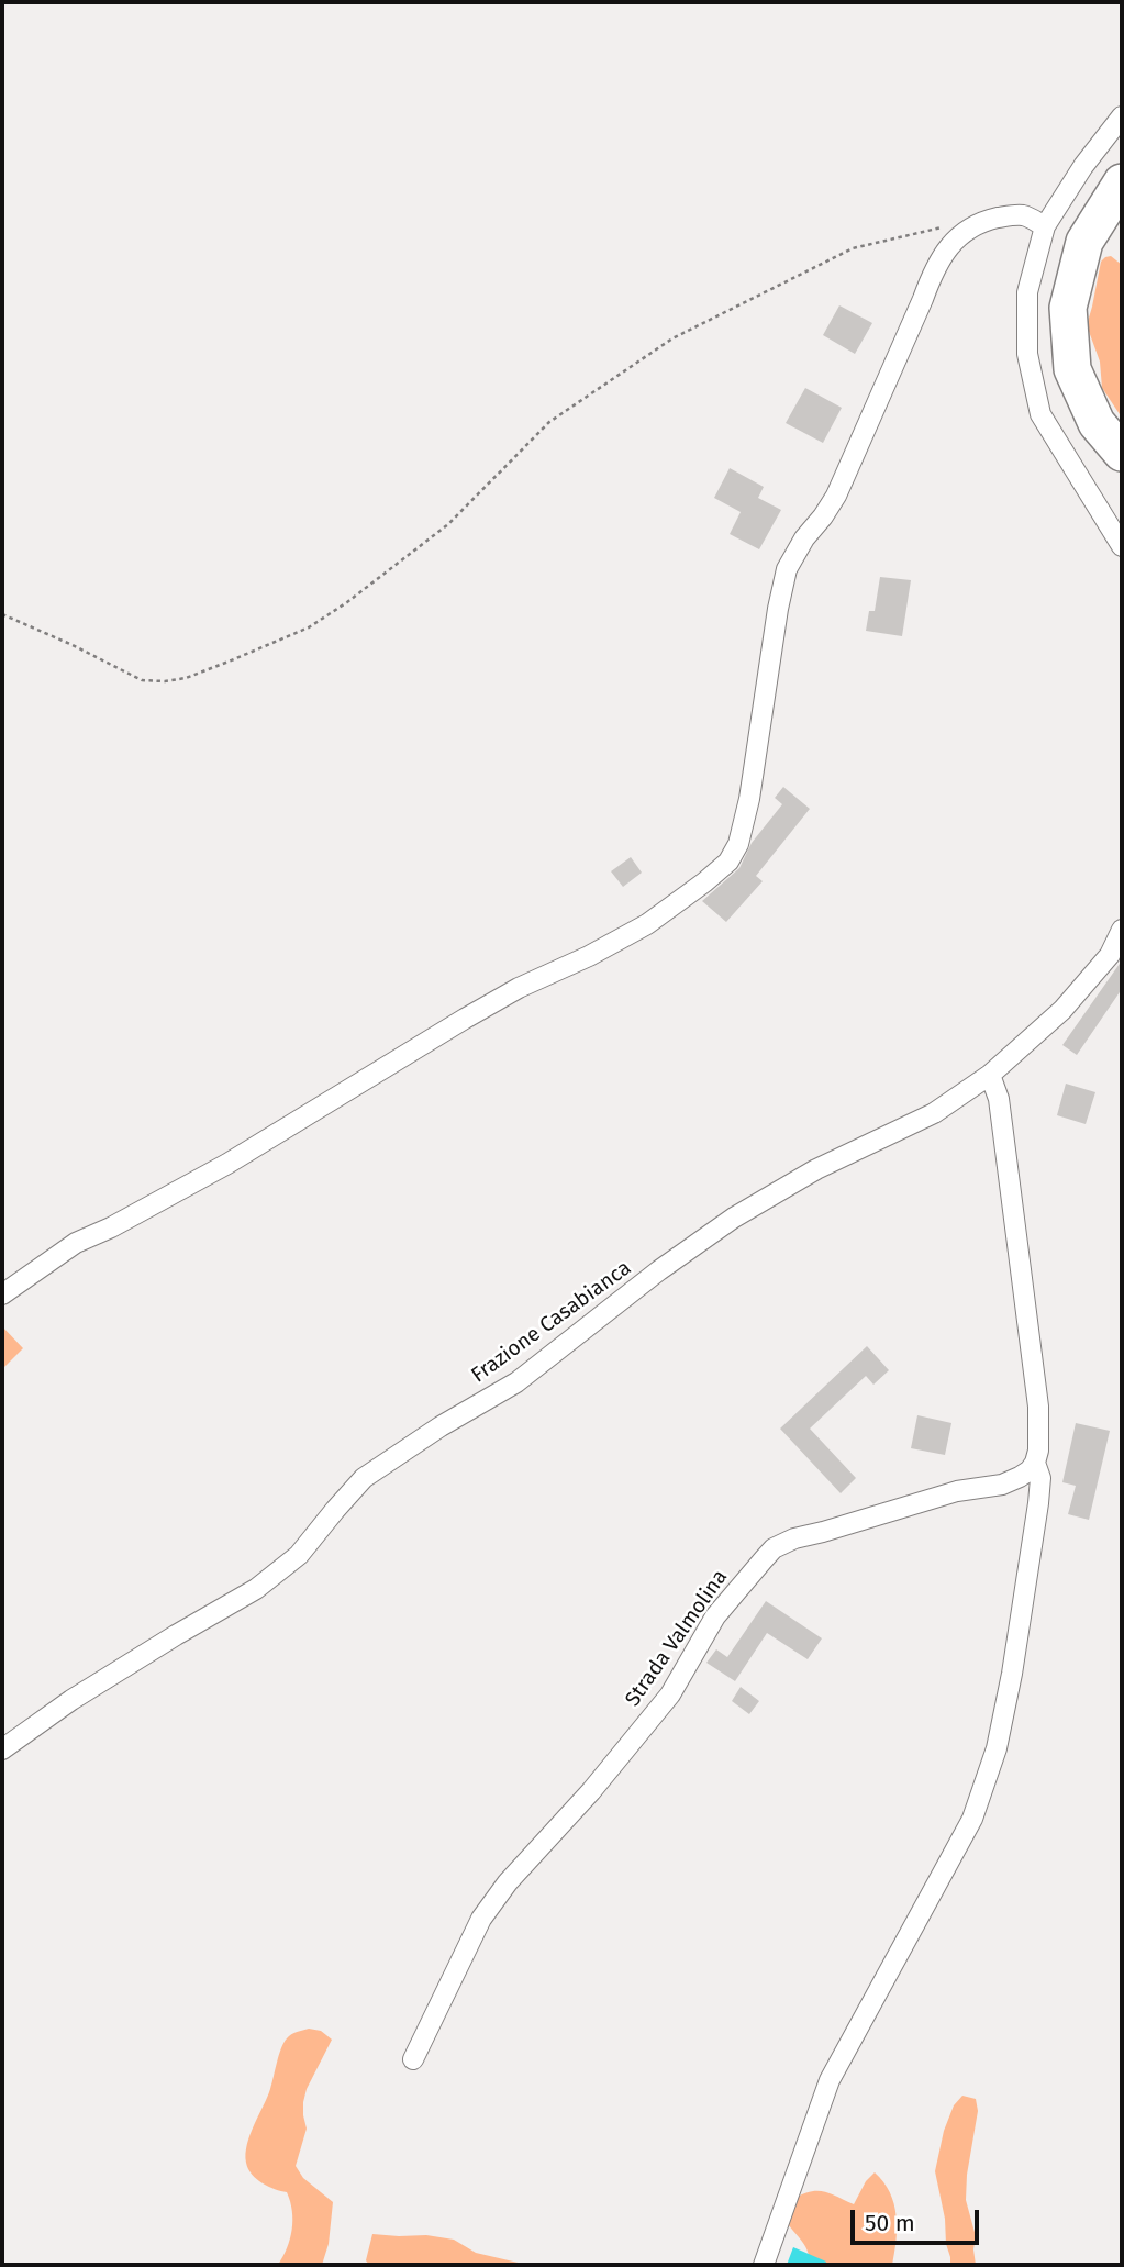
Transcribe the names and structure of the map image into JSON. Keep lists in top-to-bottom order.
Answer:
{
  "streets": {
    "street": ["Frazione Casabianca", "Strada Valmolina"]
  },
  "scale_bar": "50 m"
}
